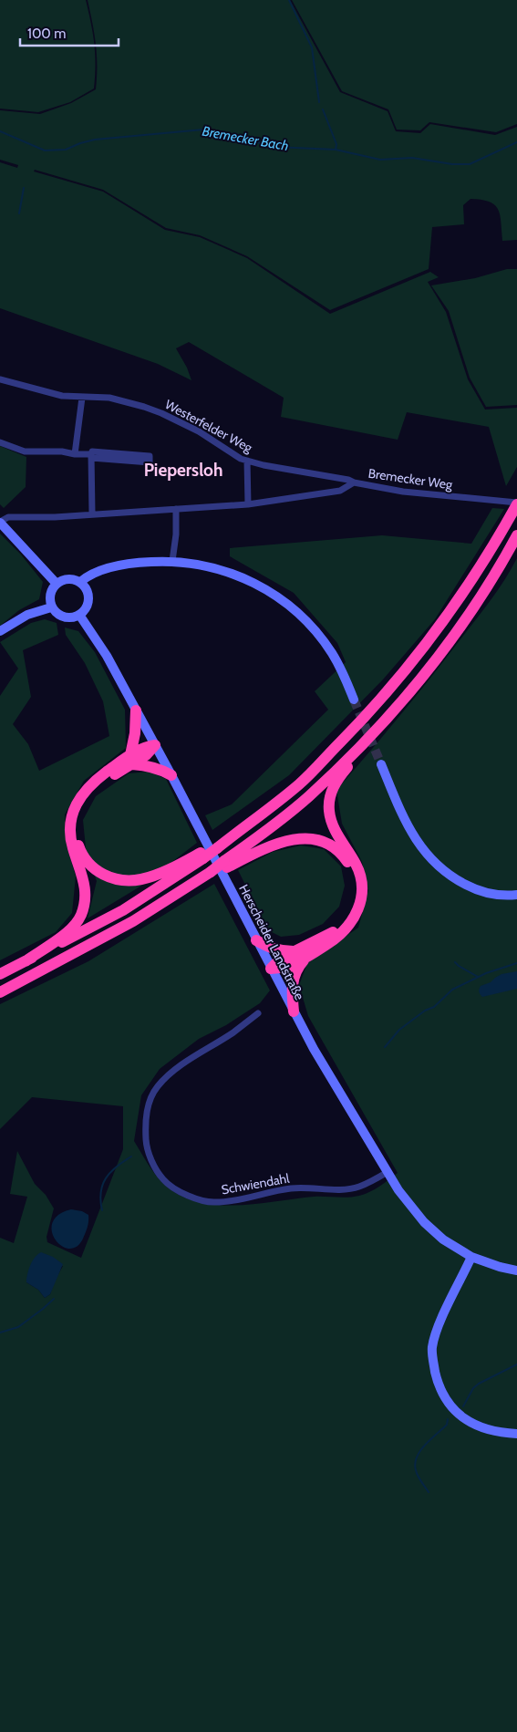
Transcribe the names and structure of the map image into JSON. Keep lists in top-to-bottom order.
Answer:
{
  "streets": {
    "main road": ["Herscheider Landstraße"],
    "street": ["Westerfelder Weg", "Bremecker Weg", "Schwiendahl"]
  },
  "crossings": [
    ["Westerfelder Weg", "Bremecker Weg"],
    ["Herscheider Landstraße", "Schwiendahl"]
  ],
  "districts": ["Piepersloh"],
  "water": ["Bremecker Bach"],
  "scale_bar": "100 m"
}
